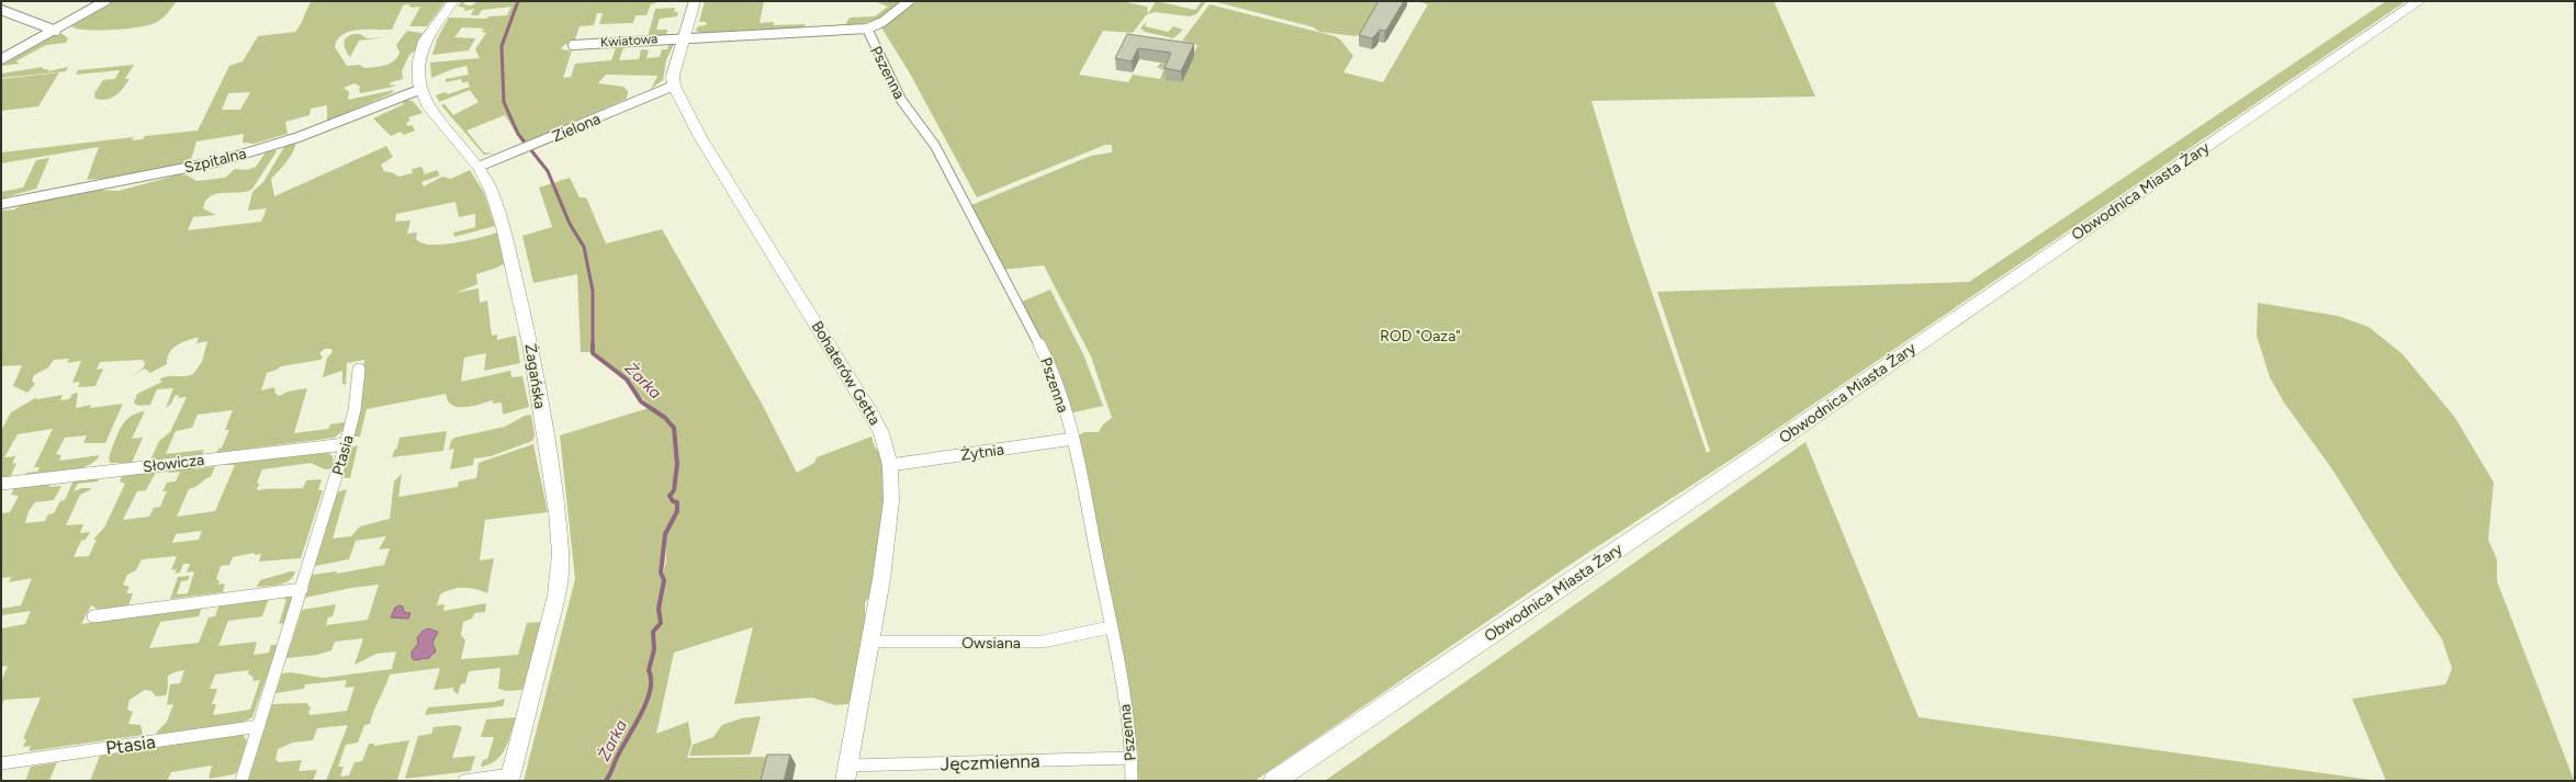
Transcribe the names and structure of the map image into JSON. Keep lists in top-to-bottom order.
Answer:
{
  "streets": {
    "main road": ["Obwodnica Miasta Żary"],
    "street": [
      "Kwiatowa",
      "Pszenna",
      "Zielona",
      "Szpitalna",
      "Bohaterów Getta",
      "Żagańska",
      "Żytnia",
      "Ptasia",
      "Słowicza",
      "Owsiana",
      "Jęczmienna"
    ]
  },
  "crossings": [
    ["Kwiatowa", "Pszenna"],
    ["Pszenna", "Żytnia"],
    ["Pszenna", "Owsiana"],
    ["Pszenna", "Jęczmienna"],
    ["Zielona", "Bohaterów Getta"],
    ["Zielona", "Żagańska"],
    ["Szpitalna", "Żagańska"],
    ["Bohaterów Getta", "Żytnia"],
    ["Bohaterów Getta", "Owsiana"],
    ["Bohaterów Getta", "Jęczmienna"],
    ["Ptasia", "Słowicza"]
  ],
  "water": ["Żarka"],
  "parks": ["ROD \"Oaza\""]
}
